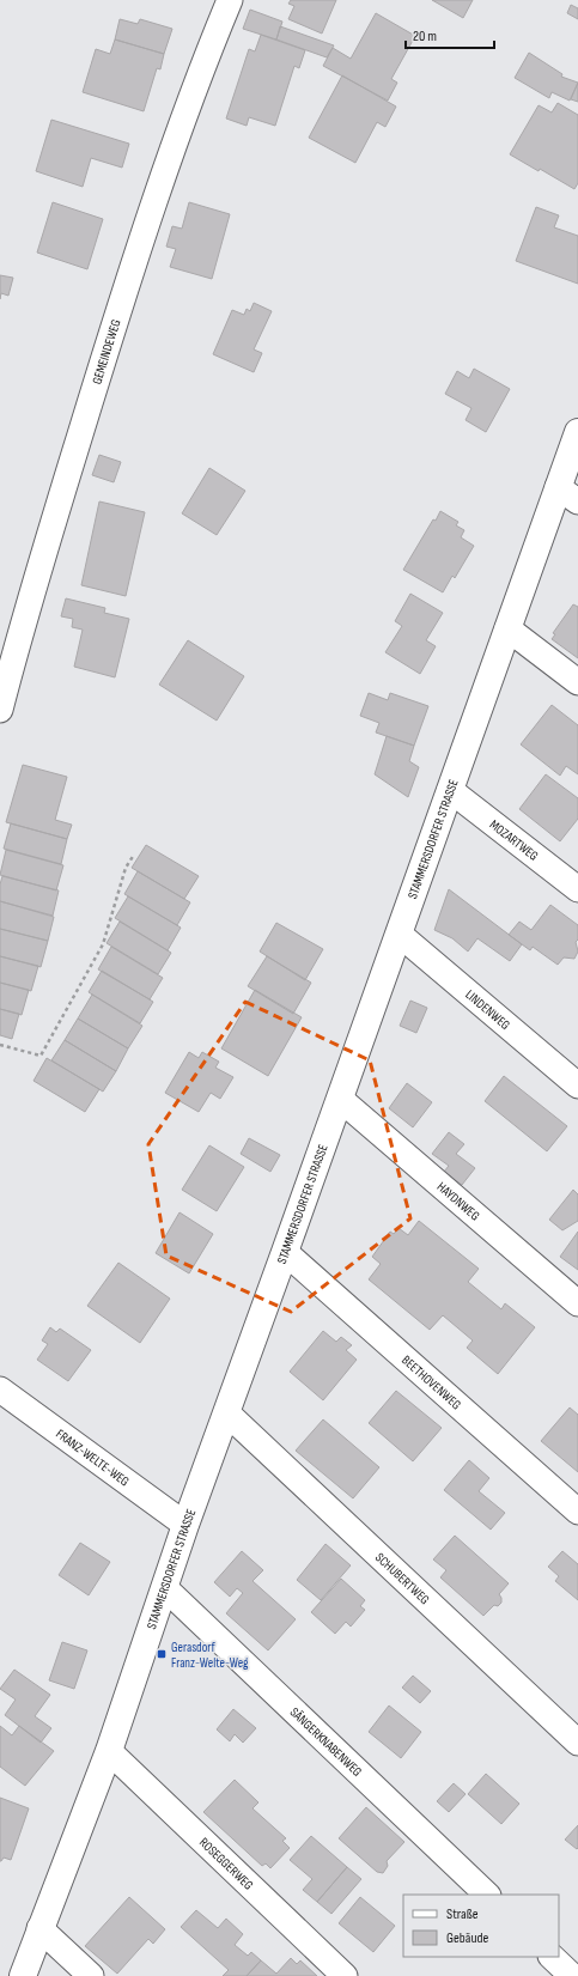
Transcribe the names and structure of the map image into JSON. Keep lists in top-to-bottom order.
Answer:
{
  "streets": {
    "main road": ["STAMMERSDORFER STRASSE"],
    "street": [
      "GEMEINDEWEG",
      "MOZARTWEG",
      "LINDENWEG",
      "HAYDNWEG",
      "BEETHOVENWEG",
      "FRANZ-WELTE-WEG",
      "SCHUBERTWEG",
      "SÄNGERKNABENWEG",
      "ROSEGGERWEG"
    ]
  },
  "crossings": [
    ["STAMMERSDORFER STRASSE", "MOZARTWEG"],
    ["STAMMERSDORFER STRASSE", "LINDENWEG"],
    ["STAMMERSDORFER STRASSE", "HAYDNWEG"],
    ["STAMMERSDORFER STRASSE", "BEETHOVENWEG"],
    ["STAMMERSDORFER STRASSE", "FRANZ-WELTE-WEG"],
    ["STAMMERSDORFER STRASSE", "SCHUBERTWEG"],
    ["STAMMERSDORFER STRASSE", "SÄNGERKNABENWEG"],
    ["STAMMERSDORFER STRASSE", "ROSEGGERWEG"]
  ],
  "places": {
    "transit": ["Gerasdorf Franz-Welte-Weg"]
  },
  "legend": ["Straße", "Gebäude"],
  "scale_bar": "20 m"
}
